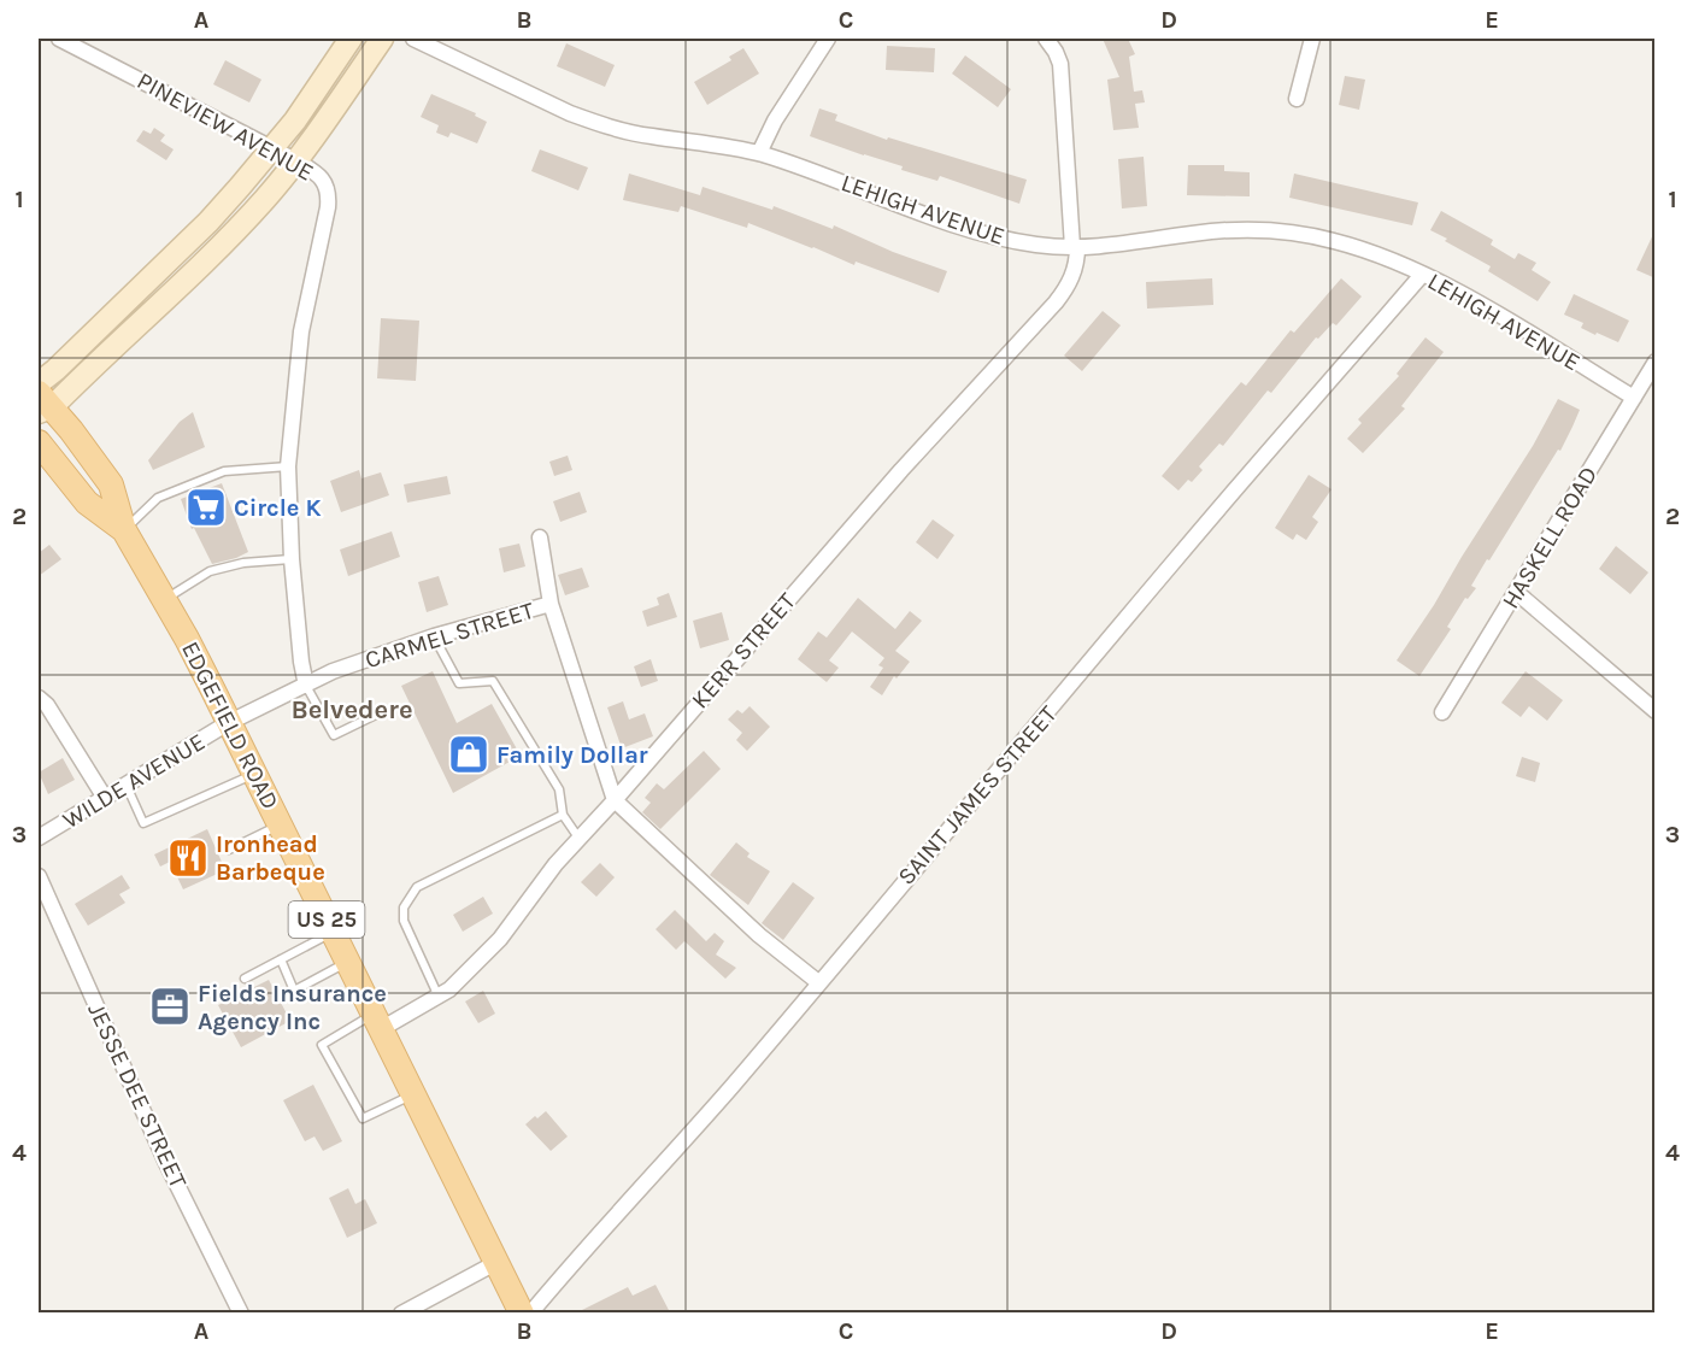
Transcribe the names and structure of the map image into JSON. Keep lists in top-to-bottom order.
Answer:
{
  "streets": {
    "main road": ["EDGEFIELD ROAD", "US 25"],
    "street": [
      "PINEVIEW AVENUE",
      "LEHIGH AVENUE",
      "HASKELL ROAD",
      "CARMEL STREET",
      "KERR STREET",
      "WILDE AVENUE",
      "SAINT JAMES STREET",
      "JESSE DEE STREET"
    ]
  },
  "crossings": [
    ["PINEVIEW AVENUE", "CARMEL STREET"],
    ["LEHIGH AVENUE", "HASKELL ROAD"],
    ["LEHIGH AVENUE", "KERR STREET"],
    ["LEHIGH AVENUE", "SAINT JAMES STREET"],
    ["CARMEL STREET", "KERR STREET"],
    ["CARMEL STREET", "EDGEFIELD ROAD"],
    ["CARMEL STREET", "WILDE AVENUE"],
    ["CARMEL STREET", "SAINT JAMES STREET"],
    ["KERR STREET", "EDGEFIELD ROAD"],
    ["EDGEFIELD ROAD", "WILDE AVENUE"]
  ],
  "districts": ["Belvedere"],
  "places": {
    "supermarket": ["Circle K"],
    "shop": ["Family Dollar"],
    "restaurant": ["Ironhead Barbeque"],
    "office": ["Fields Insurance Agency Inc"]
  },
  "grid": {
    "columns": [
      "A",
      "B",
      "C",
      "D",
      "E"
    ],
    "rows": [
      "1",
      "2",
      "3",
      "4"
    ]
  }
}
